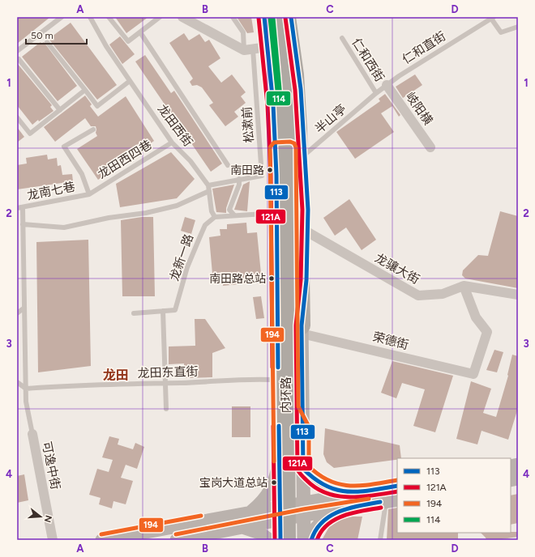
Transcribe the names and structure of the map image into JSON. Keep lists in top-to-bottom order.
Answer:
{
  "streets": {
    "highway": ["内环路"],
    "street": [
      "岐阳横",
      "龙骧大街",
      "荣德街",
      "可逸中街"
    ],
    "lane": [
      "仁和直街",
      "仁和西街",
      "半山亭",
      "松漱前",
      "龙田西街",
      "龙田西四巷",
      "龙南七巷",
      "龙新一路",
      "龙田东直街"
    ]
  },
  "crossings": [
    ["仁和直街", "仁和西街"],
    ["仁和直街", "岐阳横"],
    ["仁和直街", "半山亭"],
    ["松漱前", "龙田西街"],
    ["龙田西街", "龙田西四巷"],
    ["龙田西街", "龙新一路"],
    ["龙田西四巷", "龙南七巷"],
    ["龙骧大街", "荣德街"]
  ],
  "districts": ["龙田"],
  "places": ["南田路", "南田路总站", "宝岗大道总站"],
  "lines": [
    "transit line 113",
    "transit line 114",
    "transit line 121A",
    "transit line 194"
  ],
  "legend": [
    "113",
    "121A",
    "194",
    "114"
  ],
  "scale_bar": "50 m",
  "north": "right",
  "grid": {
    "columns": [
      "A",
      "B",
      "C",
      "D"
    ],
    "rows": [
      "1",
      "2",
      "3",
      "4"
    ]
  }
}
